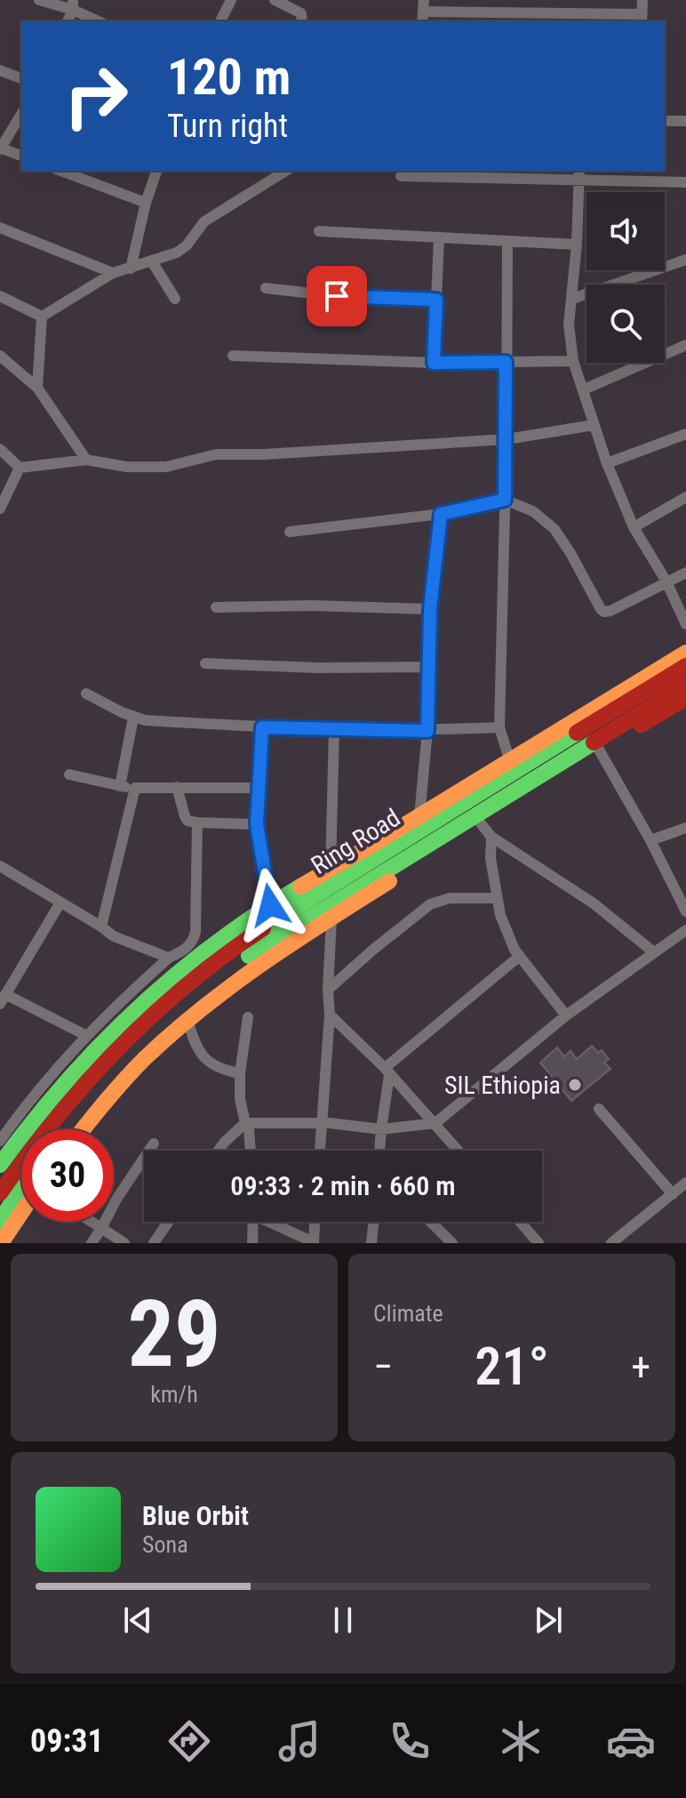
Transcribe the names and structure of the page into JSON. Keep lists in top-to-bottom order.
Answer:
{
  "streets": {
    "main road": ["Ring Road"]
  },
  "places": ["SIL Ethiopia"],
  "page": {
    "turn": ["120 m", "Turn right"],
    "limit": "30",
    "trip": "09:33 · 2 min · 660 m",
    "tile": [
      ["29", "km/h"],
      "Climate"
    ],
    "heat": ["−", "21°", "+"],
    "song": ["Blue Orbit", "Sona"],
    "tabs": "09:31"
  }
}
